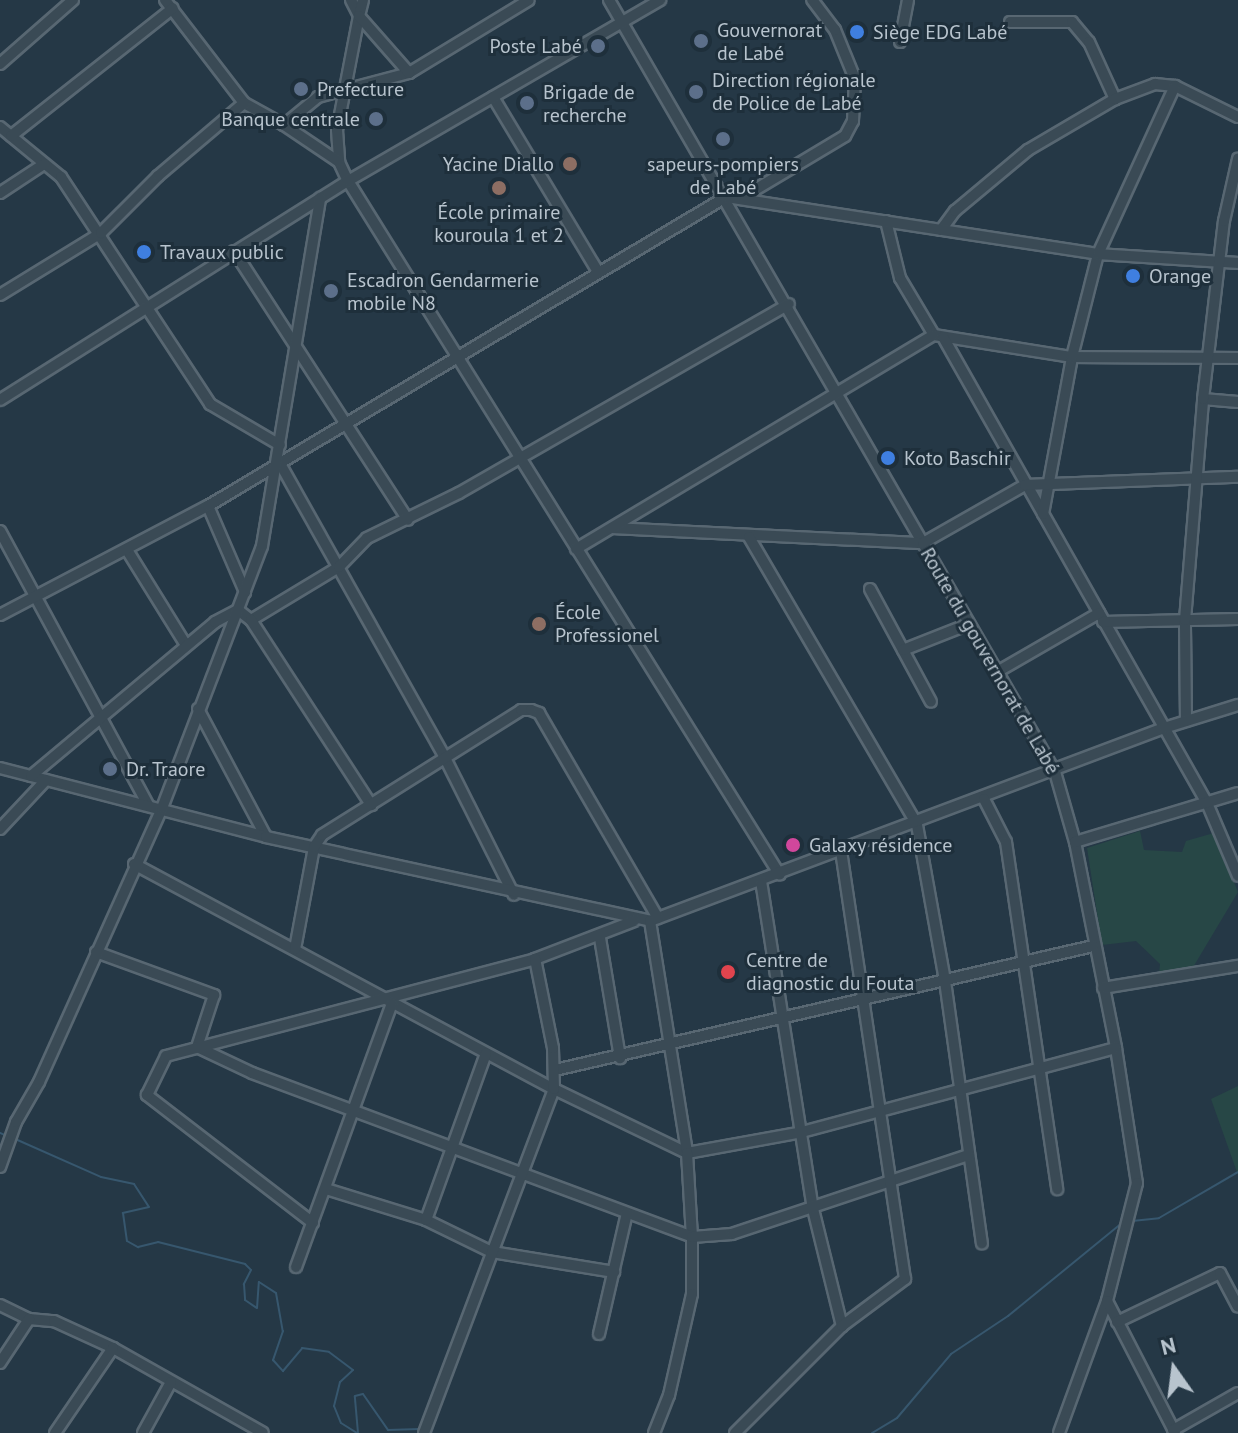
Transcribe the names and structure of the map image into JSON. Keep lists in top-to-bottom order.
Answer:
{
  "streets": {
    "street": ["Route du gouvernorat de Labé"]
  },
  "places": [
    "Siège EDG Labé",
    "Gouvernorat de Labé",
    "Poste Labé",
    "Prefecture",
    "Direction régionale de Police de Labé",
    "Brigade de recherche",
    "Banque centrale",
    "sapeurs-pompiers de Labé",
    "Yacine Diallo",
    "École primaire kouroula 1 et 2",
    "Travaux public",
    "Orange",
    "Escadron Gendarmerie mobile N8",
    "Koto Baschir",
    "École Professionel",
    "Dr. Traore",
    "Galaxy résidence",
    "Centre de diagnostic du Fouta"
  ],
  "north": "top"
}
